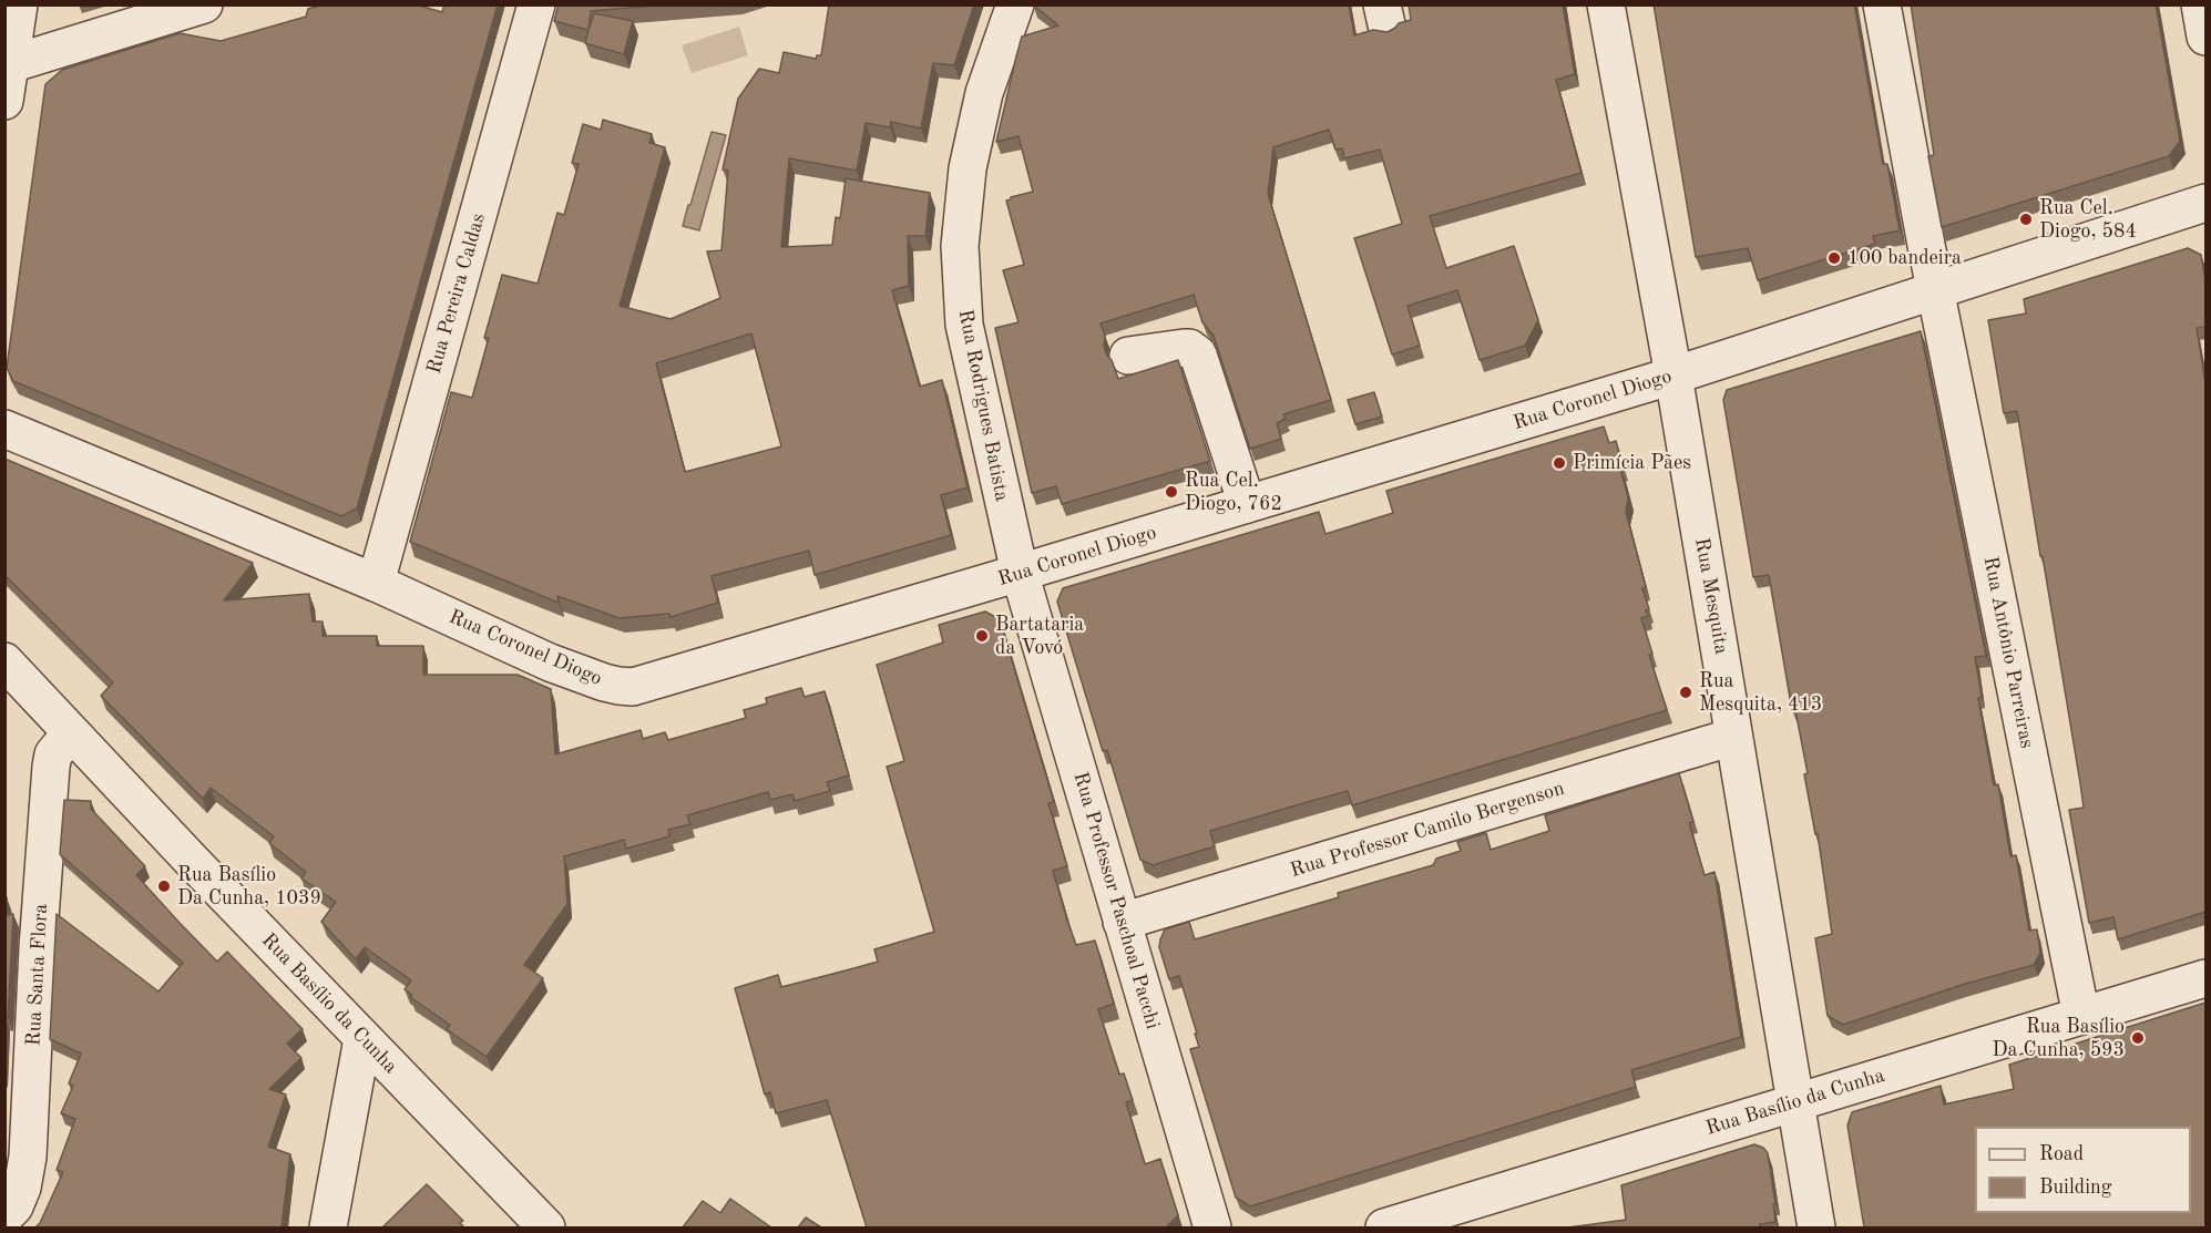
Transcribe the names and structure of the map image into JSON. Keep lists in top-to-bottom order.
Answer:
{
  "streets": {
    "street": [
      "Rua Pereira Caldas",
      "Rua Coronel Diogo",
      "Rua Rodrigues Batista",
      "Rua Mesquita",
      "Rua Antônio Parreiras",
      "Rua Professor Camilo Bergenson",
      "Rua Professor Paschoal Pacchi",
      "Rua Santa Flora",
      "Rua Basílio da Cunha"
    ]
  },
  "crossings": [
    ["Rua Pereira Caldas", "Rua Coronel Diogo"],
    ["Rua Coronel Diogo", "Rua Rodrigues Batista"],
    ["Rua Coronel Diogo", "Rua Mesquita"],
    ["Rua Coronel Diogo", "Rua Antônio Parreiras"],
    ["Rua Coronel Diogo", "Rua Professor Paschoal Pacchi"],
    ["Rua Rodrigues Batista", "Rua Professor Paschoal Pacchi"],
    ["Rua Mesquita", "Rua Professor Camilo Bergenson"],
    ["Rua Mesquita", "Rua Basílio da Cunha"],
    ["Rua Antônio Parreiras", "Rua Basílio da Cunha"],
    ["Rua Professor Camilo Bergenson", "Rua Professor Paschoal Pacchi"],
    ["Rua Santa Flora", "Rua Basílio da Cunha"]
  ],
  "places": [
    "Rua Cel. Diogo, 584",
    "100 bandeira",
    "Primícia Pães",
    "Rua Cel. Diogo, 762",
    "Bartataria da Vovó",
    "Rua Mesquita, 413",
    "Rua Basílio Da Cunha, 1039",
    "Rua Basílio Da Cunha, 593"
  ],
  "legend": ["Road", "Building"]
}
